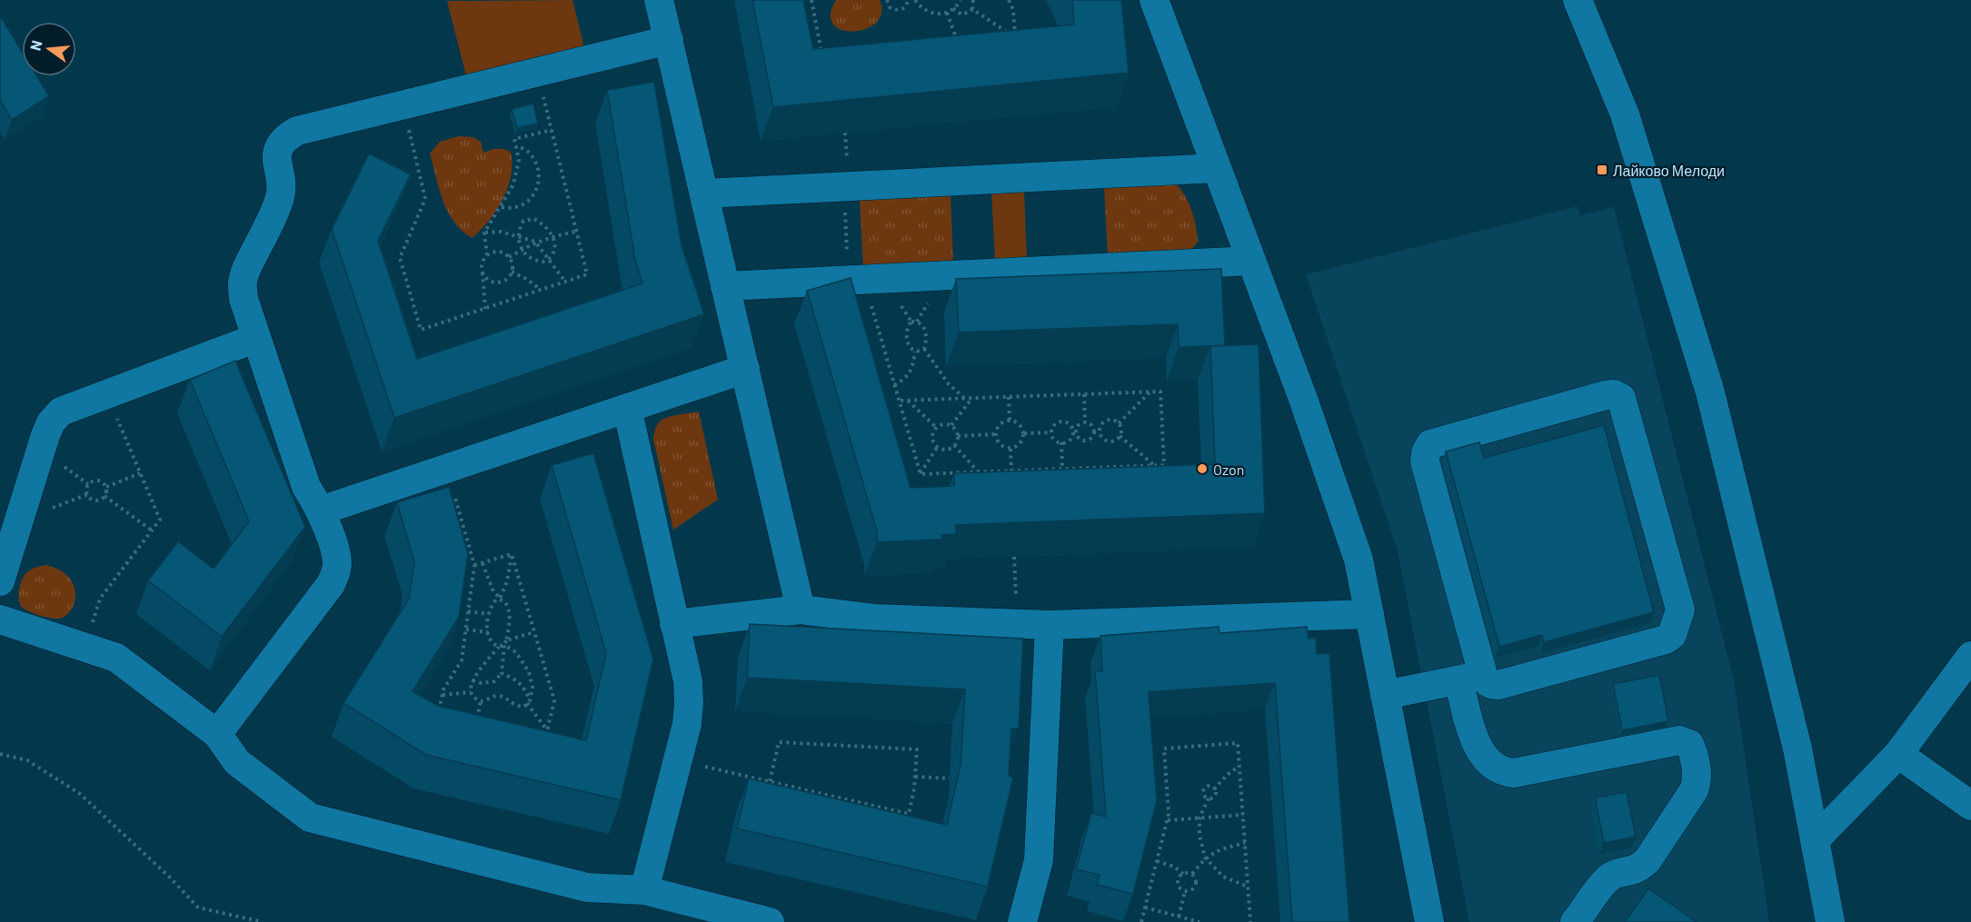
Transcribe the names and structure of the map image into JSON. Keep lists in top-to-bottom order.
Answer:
{
  "places": {
    "transit": ["Лайково Мелоди"],
    "other": ["Ozon"]
  },
  "north": "left"
}
